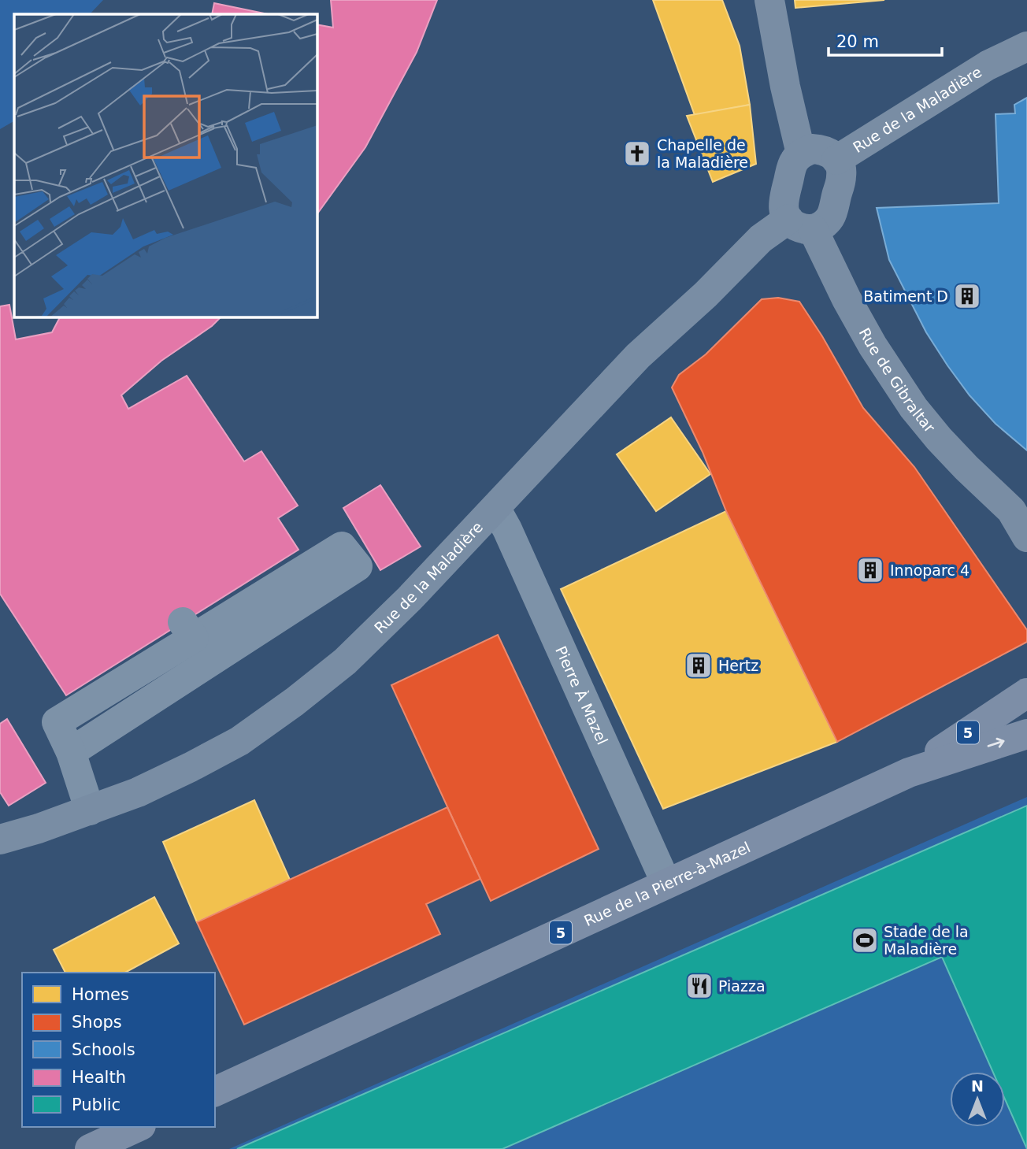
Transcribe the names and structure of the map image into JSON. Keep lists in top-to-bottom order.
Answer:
{
  "streets": {
    "main road": ["5", "Rue de la Pierre-à-Mazel"],
    "street": ["Rue de la Maladière", "Rue de Gibraltar", "Pierre À Mazel"]
  },
  "crossings": [
    ["Rue de la Maladière", "Rue de Gibraltar"],
    ["Rue de la Maladière", "Pierre À Mazel"],
    ["Pierre À Mazel", "Rue de la Pierre-à-Mazel"]
  ],
  "places": {
    "church": ["Chapelle de la Maladière"],
    "building": ["Batiment D", "Innoparc 4", "Hertz"],
    "sports": ["Stade de la Maladière"],
    "restaurant": ["Piazza"]
  },
  "legend": [
    "Homes",
    "Shops",
    "Schools",
    "Health",
    "Public"
  ],
  "scale_bar": "20 m",
  "north": "top"
}
